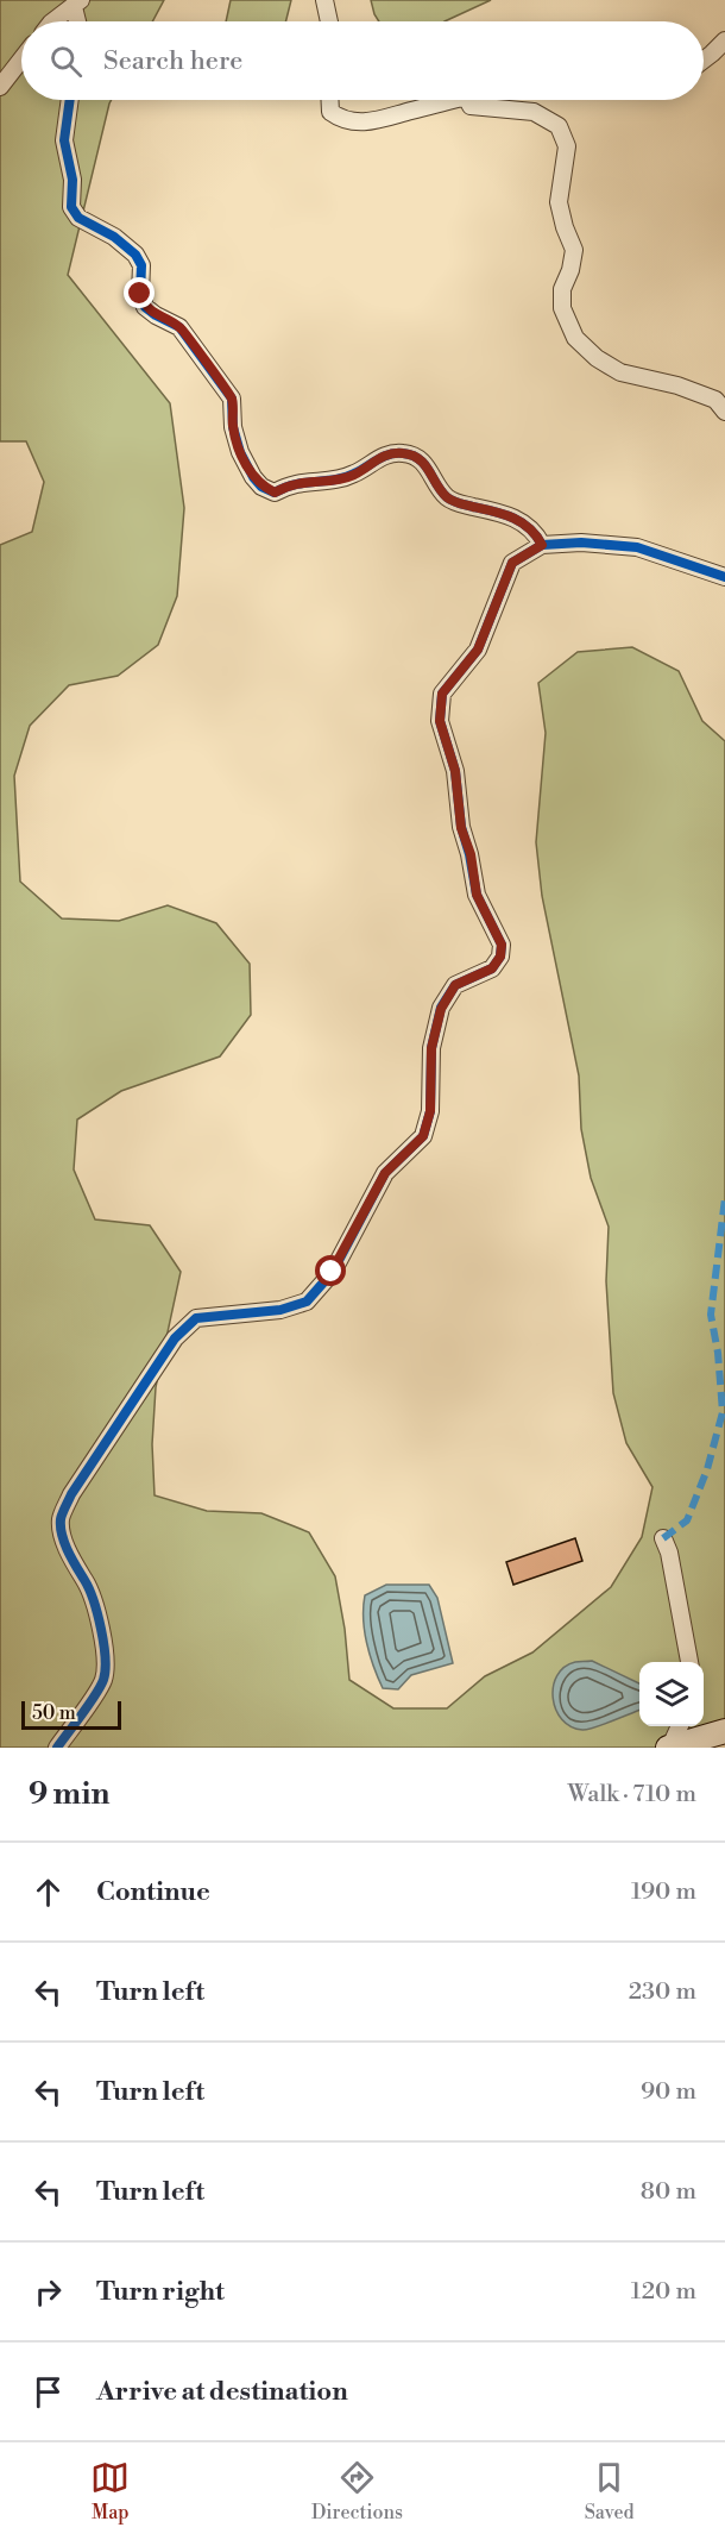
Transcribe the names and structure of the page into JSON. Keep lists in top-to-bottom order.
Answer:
{
  "scale_bar": "50 m",
  "page": {
    "search": "Search here",
    "scale": "50 m",
    "heading": ["9 min", "Walk · 710 m"],
    "list": [
      ["Continue", "190 m"],
      ["Turn left", "230 m"],
      ["Turn left", "90 m"],
      ["Turn left", "80 m"],
      ["Turn right", "120 m"],
      "Arrive at destination"
    ],
    "nav": ["Map", "Directions", "Saved"]
  }
}
